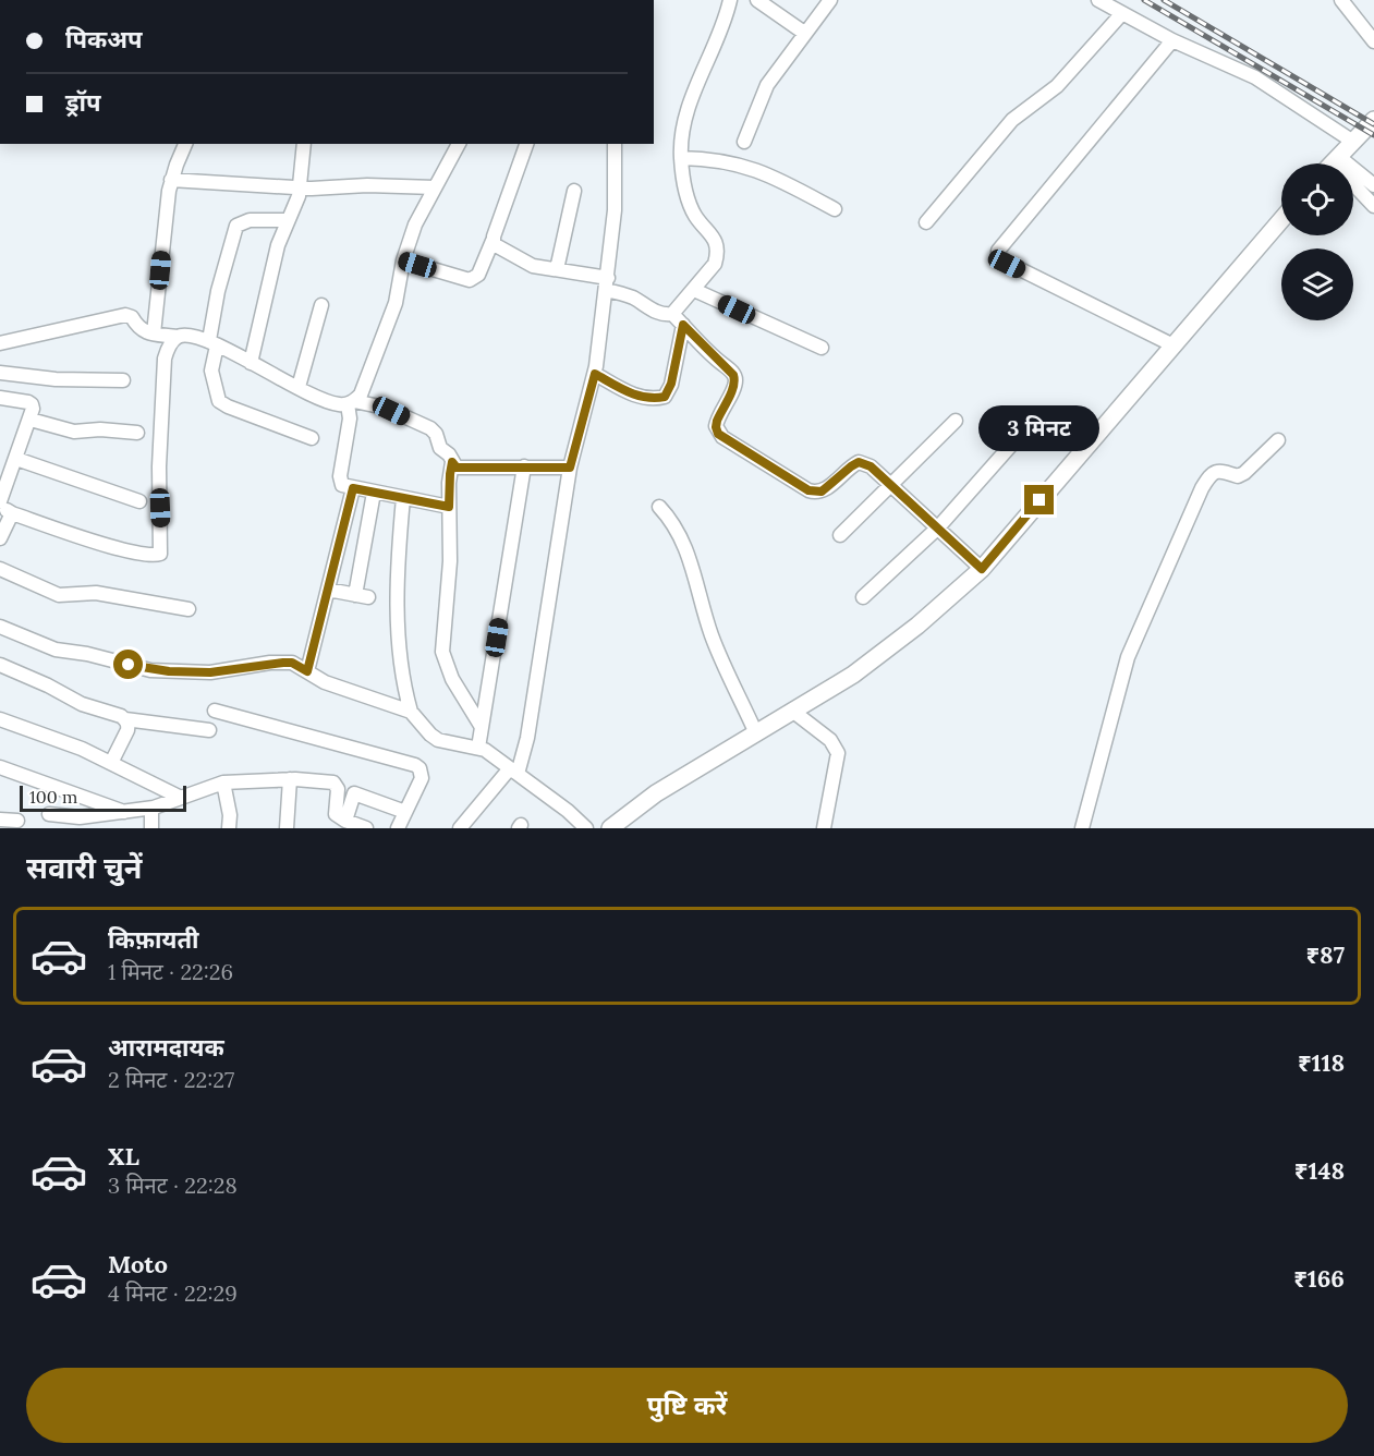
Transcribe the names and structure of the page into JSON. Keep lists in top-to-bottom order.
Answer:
{
  "scale_bar": "100 m",
  "page": {
    "banner": ["पिकअप", "ड्रॉप"],
    "bubble": "3 मिनट",
    "scale": "100 m",
    "heading": "सवारी चुनें",
    "list": [
      {
        "name": "किफ़ायती",
        "note": "1 मिनट · 22:26",
        "value": "₹87"
      },
      {
        "name": "आरामदायक",
        "note": "2 मिनट · 22:27",
        "value": "₹118"
      },
      {
        "name": "XL",
        "note": "3 मिनट · 22:28",
        "value": "₹148"
      },
      {
        "name": "Moto",
        "note": "4 मिनट · 22:29",
        "value": "₹166"
      }
    ],
    "buttons": "पुष्टि करें"
  }
}
